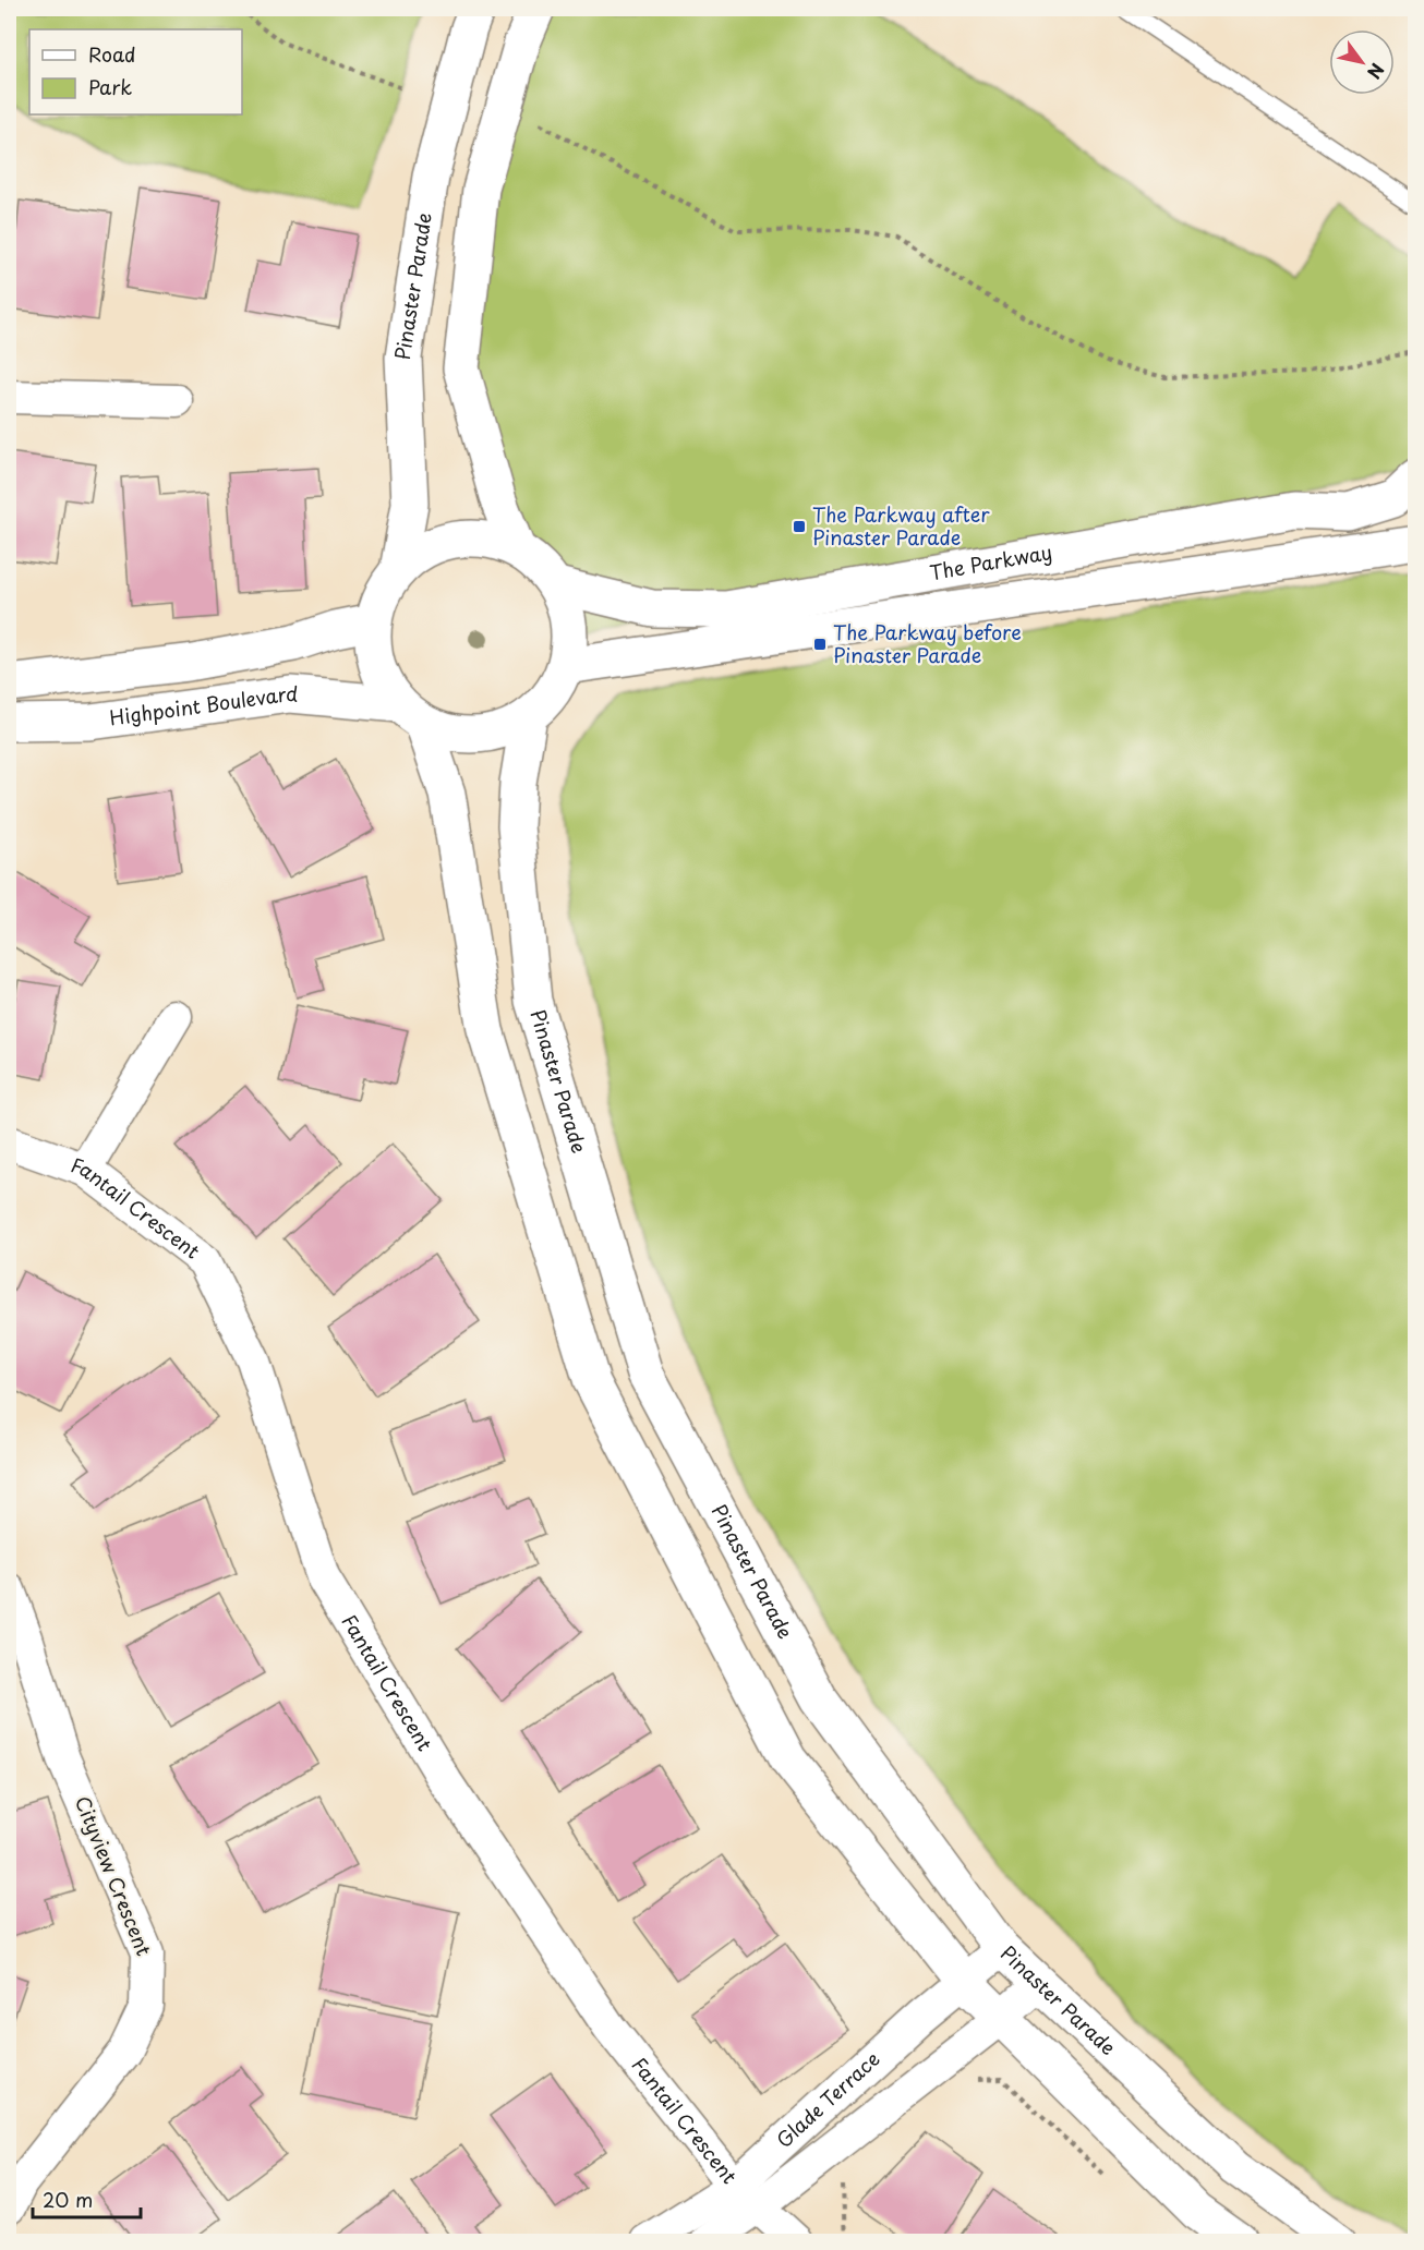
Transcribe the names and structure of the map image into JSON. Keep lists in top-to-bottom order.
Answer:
{
  "streets": {
    "street": [
      "Pinaster Parade",
      "The Parkway",
      "Highpoint Boulevard",
      "Fantail Crescent",
      "Cityview Crescent",
      "Glade Terrace"
    ]
  },
  "crossings": [
    ["Pinaster Parade", "The Parkway"],
    ["Pinaster Parade", "Highpoint Boulevard"],
    ["Pinaster Parade", "Glade Terrace"],
    ["The Parkway", "Highpoint Boulevard"],
    ["Fantail Crescent", "Glade Terrace"]
  ],
  "places": {
    "transit": ["The Parkway after Pinaster Parade", "The Parkway before Pinaster Parade"]
  },
  "legend": ["Road", "Park"],
  "scale_bar": "20 m",
  "north": "bottom right"
}
